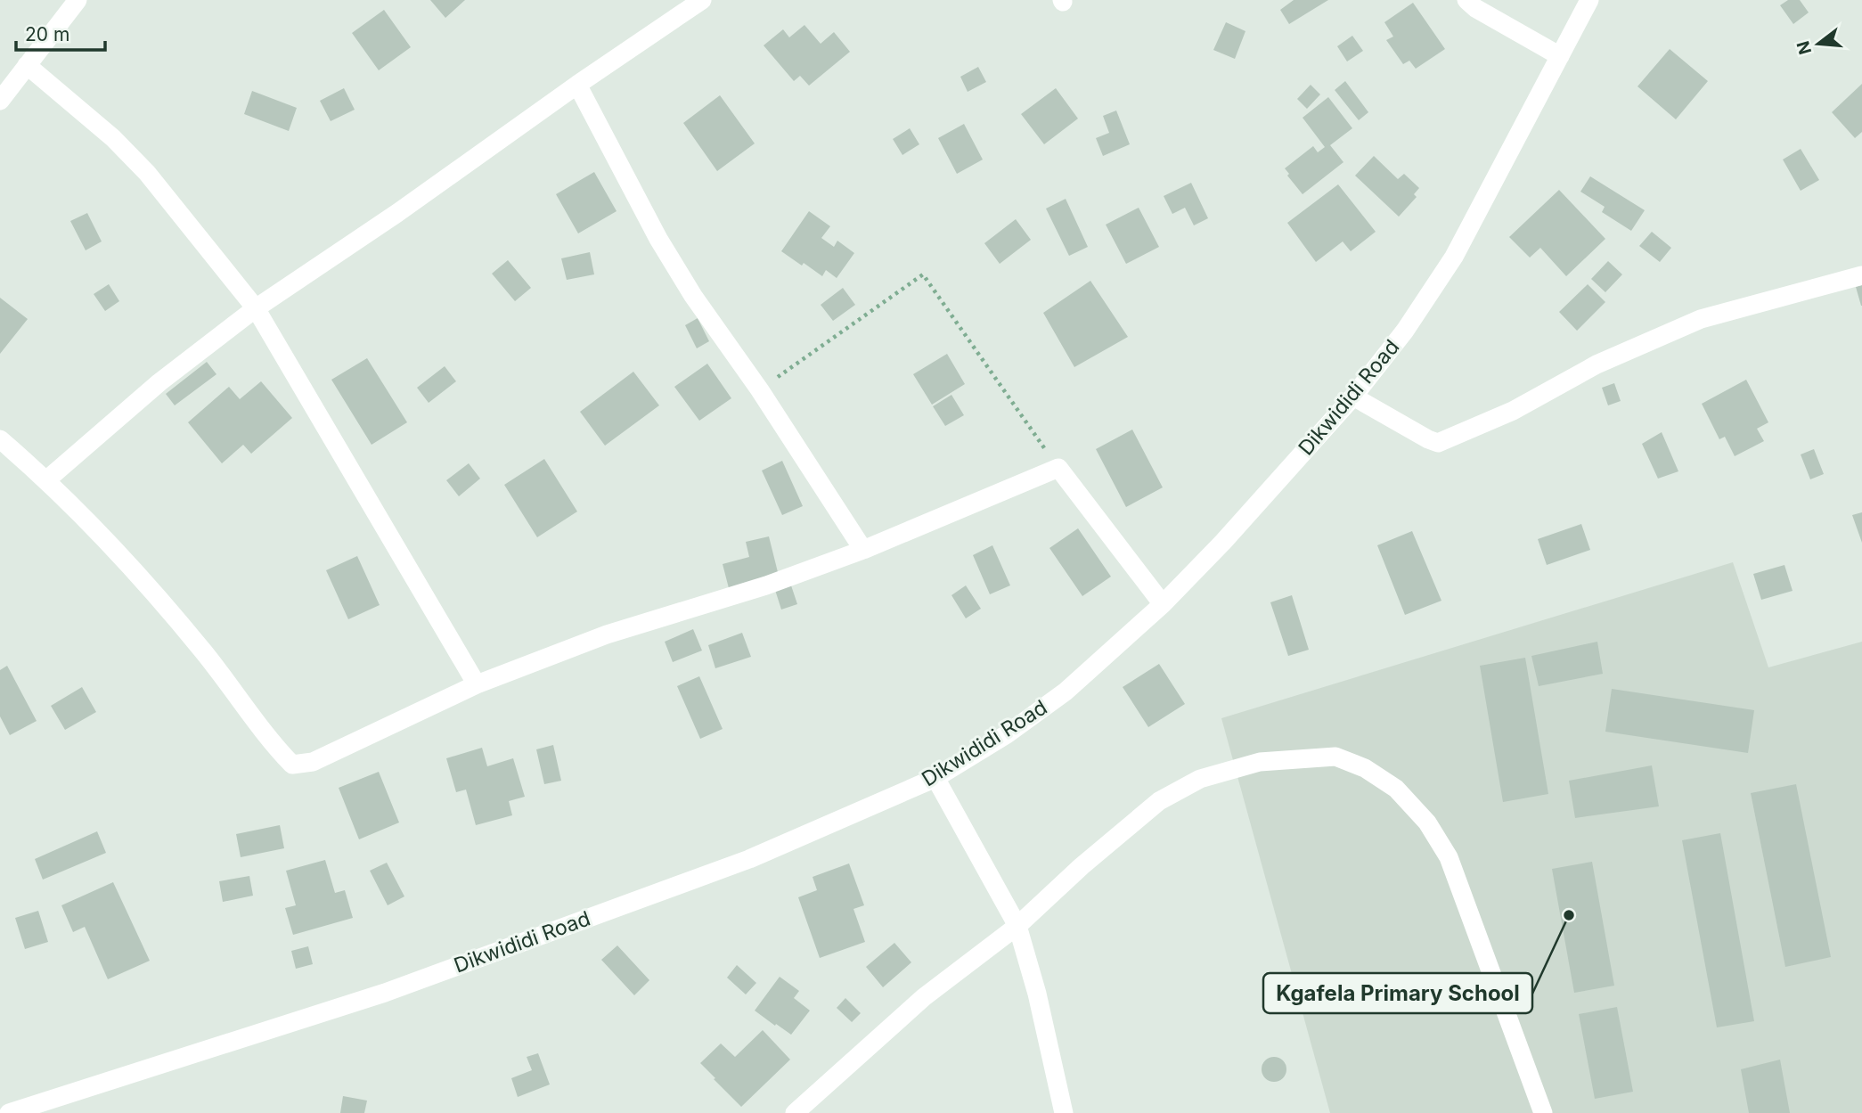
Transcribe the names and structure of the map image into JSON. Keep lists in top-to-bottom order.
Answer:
{
  "streets": {
    "street": ["Dikwididi Road"]
  },
  "places": ["Kgafela Primary School"],
  "scale_bar": "20 m",
  "north": "left"
}
